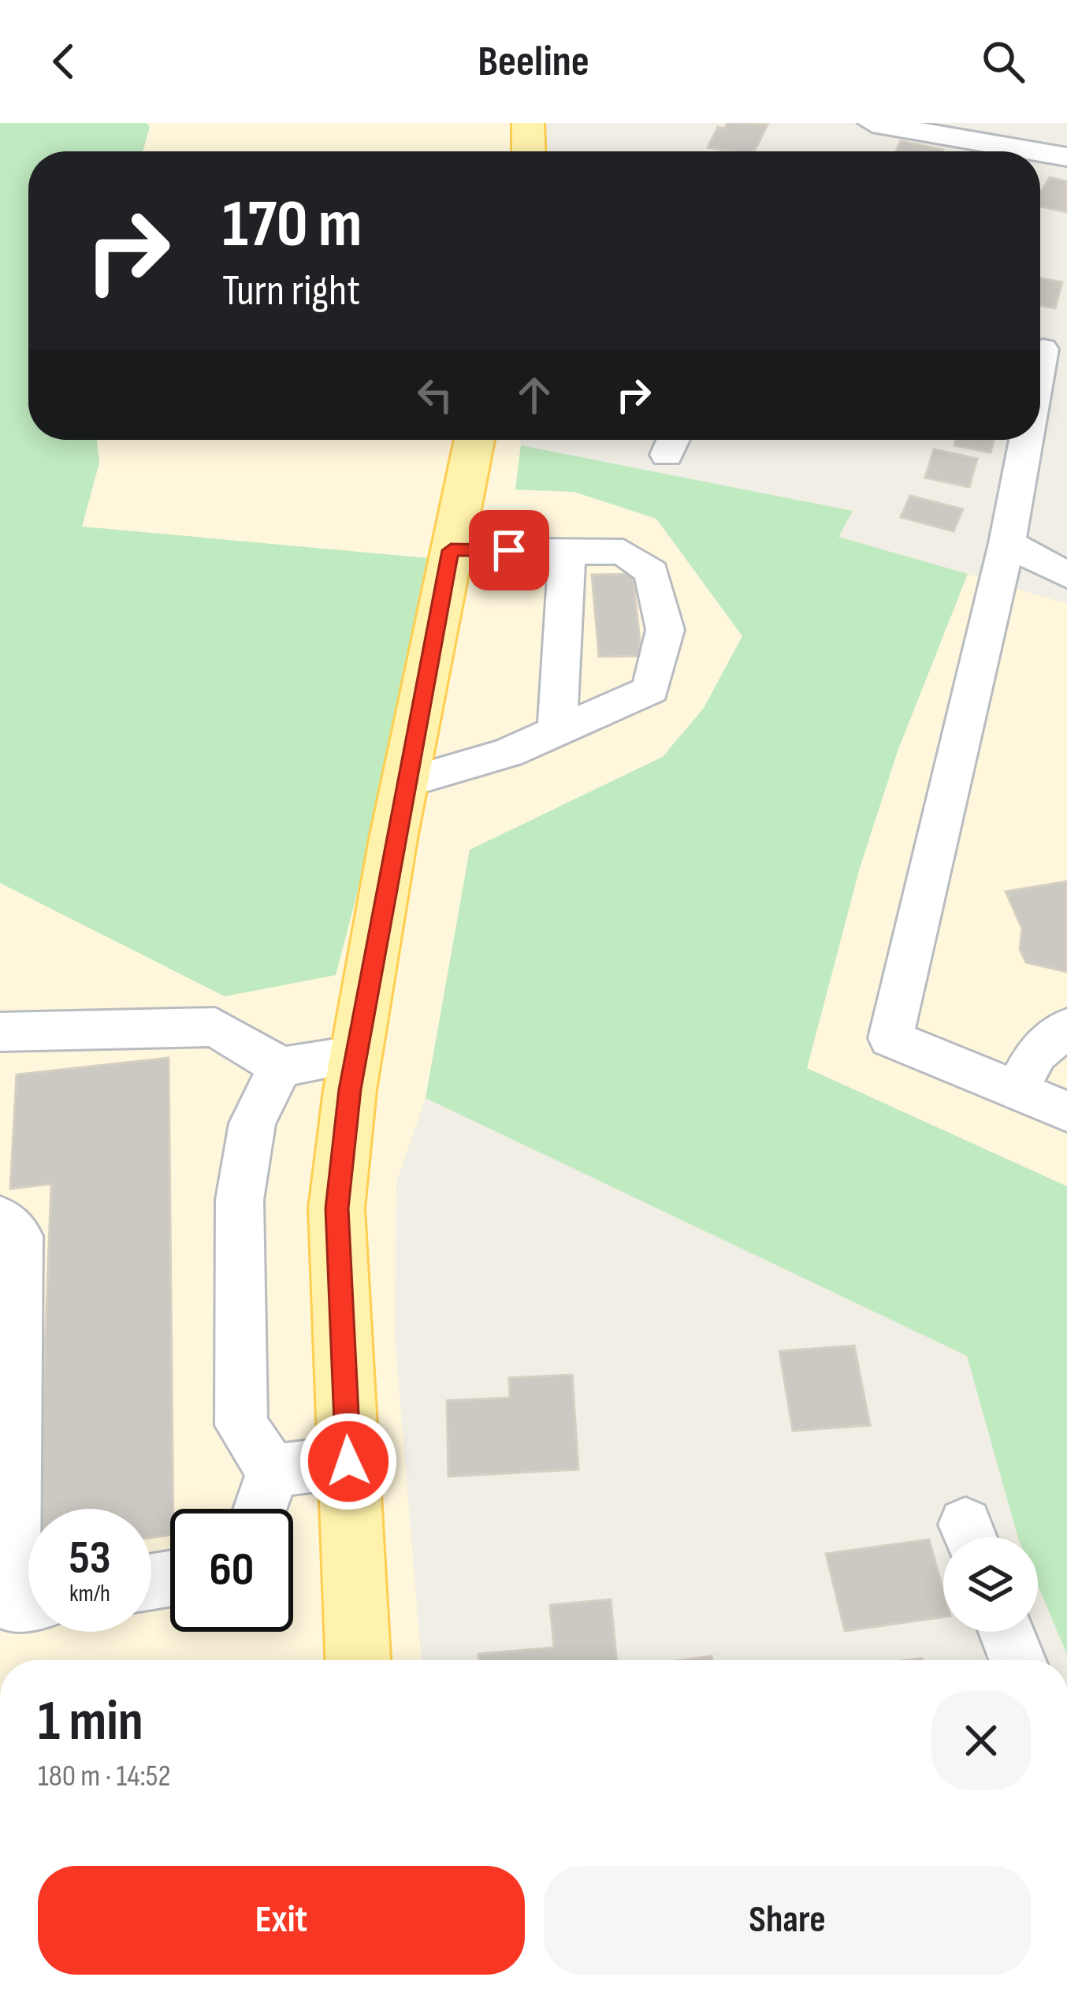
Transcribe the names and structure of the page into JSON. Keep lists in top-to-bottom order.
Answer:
{
  "page": {
    "header": "Beeline",
    "turn": ["170 m", "Turn right"],
    "speed": "53 km/h",
    "limit": "60",
    "heading": ["1 min", "180 m · 14:52"],
    "buttons": ["Exit", "Share"]
  }
}
